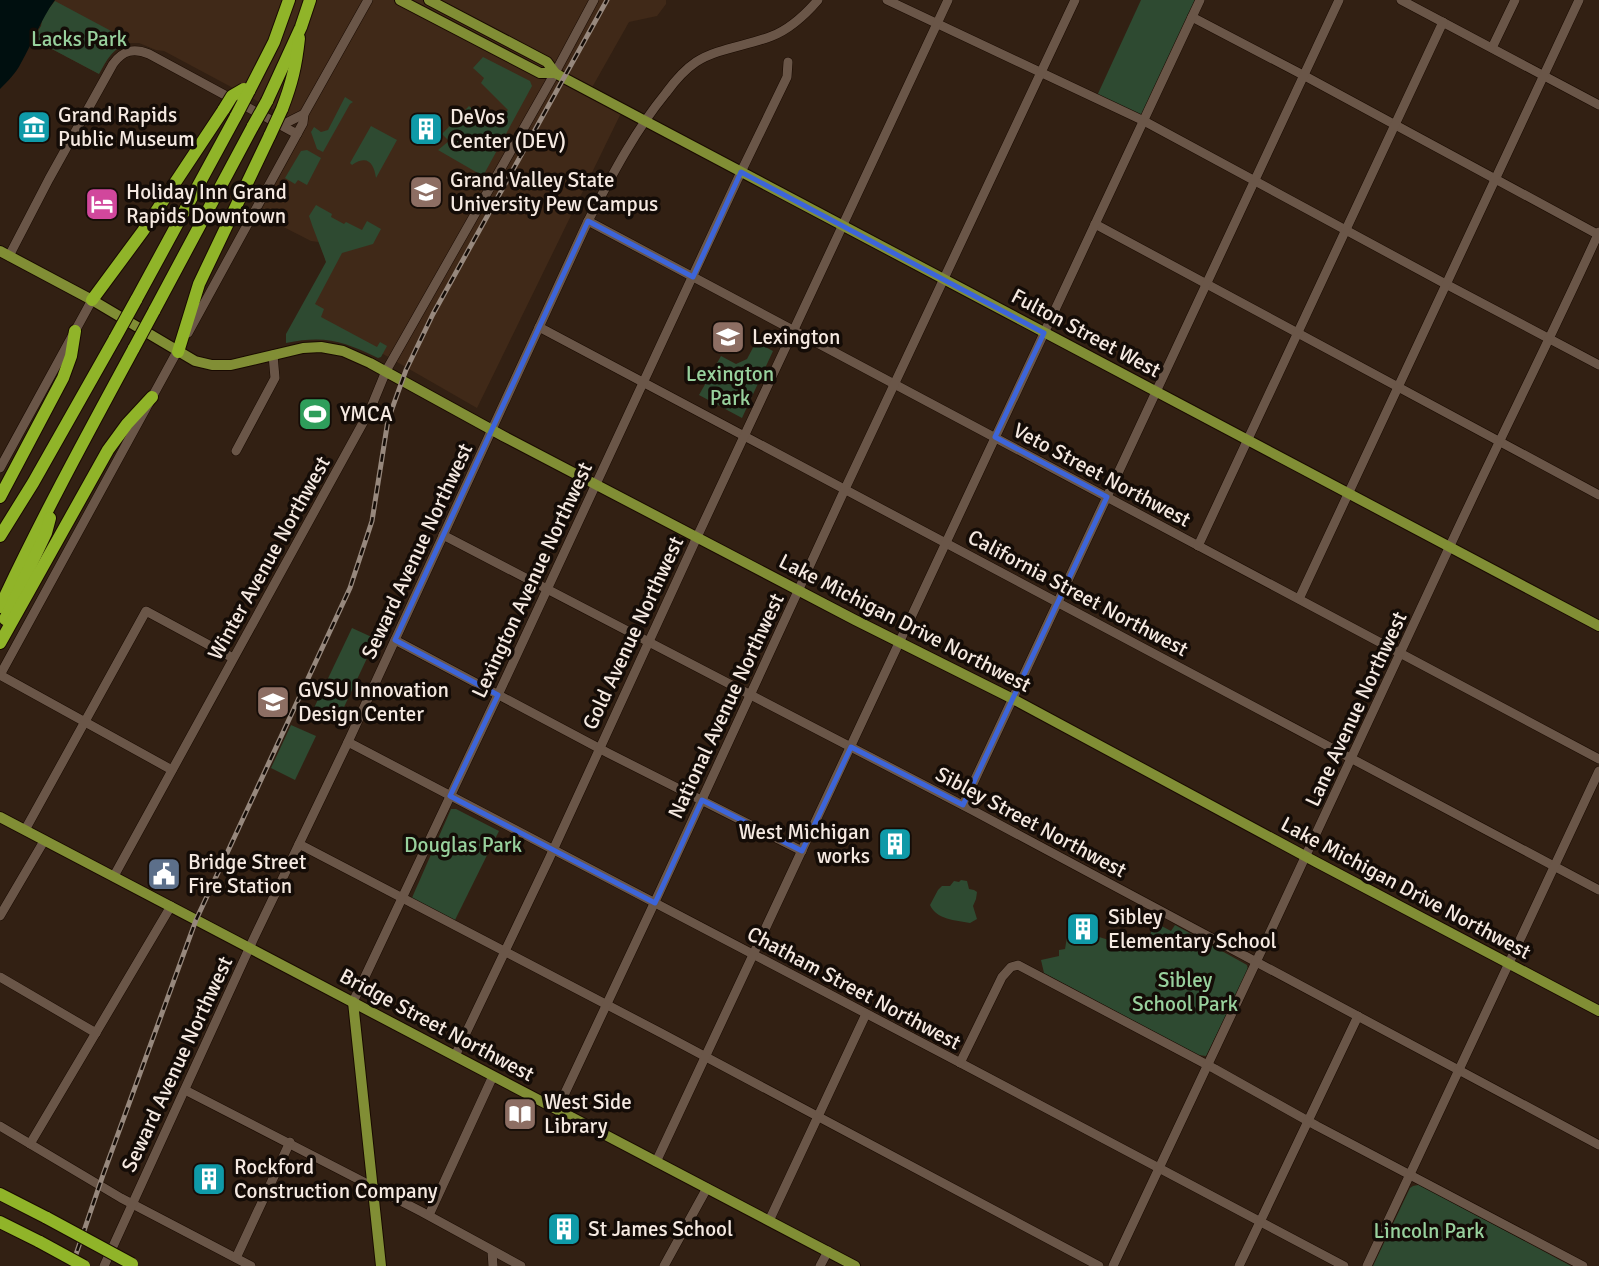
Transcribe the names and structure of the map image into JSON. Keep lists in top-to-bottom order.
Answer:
{
  "streets": {
    "main road": ["Fulton Street West", "Lake Michigan Drive Northwest", "Bridge Street Northwest"],
    "street": [
      "Veto Street Northwest",
      "Seward Avenue Northwest",
      "Winter Avenue Northwest",
      "Lexington Avenue Northwest",
      "California Street Northwest",
      "Gold Avenue Northwest",
      "National Avenue Northwest",
      "Lane Avenue Northwest",
      "Sibley Street Northwest",
      "Chatham Street Northwest"
    ]
  },
  "crossings": [
    ["Fulton Street West", "Seward Avenue Northwest"],
    ["Fulton Street West", "Winter Avenue Northwest"],
    ["Fulton Street West", "Lexington Avenue Northwest"],
    ["Fulton Street West", "Gold Avenue Northwest"],
    ["Fulton Street West", "National Avenue Northwest"],
    ["Fulton Street West", "Lane Avenue Northwest"],
    ["Veto Street Northwest", "Seward Avenue Northwest"],
    ["Veto Street Northwest", "Lexington Avenue Northwest"],
    ["Veto Street Northwest", "Gold Avenue Northwest"],
    ["Veto Street Northwest", "National Avenue Northwest"],
    ["Veto Street Northwest", "Lane Avenue Northwest"],
    ["Seward Avenue Northwest", "California Street Northwest"],
    ["Seward Avenue Northwest", "Lake Michigan Drive Northwest"],
    ["Seward Avenue Northwest", "Sibley Street Northwest"],
    ["Seward Avenue Northwest", "Chatham Street Northwest"],
    ["Seward Avenue Northwest", "Bridge Street Northwest"],
    ["Winter Avenue Northwest", "Lake Michigan Drive Northwest"],
    ["Winter Avenue Northwest", "Bridge Street Northwest"],
    ["Lexington Avenue Northwest", "California Street Northwest"],
    ["Lexington Avenue Northwest", "Lake Michigan Drive Northwest"],
    ["Lexington Avenue Northwest", "Sibley Street Northwest"],
    ["Lexington Avenue Northwest", "Chatham Street Northwest"],
    ["Lexington Avenue Northwest", "Bridge Street Northwest"],
    ["California Street Northwest", "Gold Avenue Northwest"],
    ["California Street Northwest", "National Avenue Northwest"],
    ["California Street Northwest", "Lane Avenue Northwest"],
    ["Lake Michigan Drive Northwest", "Gold Avenue Northwest"],
    ["Lake Michigan Drive Northwest", "National Avenue Northwest"],
    ["Lake Michigan Drive Northwest", "Lane Avenue Northwest"],
    ["Gold Avenue Northwest", "Sibley Street Northwest"],
    ["Gold Avenue Northwest", "Chatham Street Northwest"],
    ["Gold Avenue Northwest", "Bridge Street Northwest"],
    ["National Avenue Northwest", "Sibley Street Northwest"],
    ["National Avenue Northwest", "Chatham Street Northwest"],
    ["National Avenue Northwest", "Bridge Street Northwest"],
    ["Lane Avenue Northwest", "Sibley Street Northwest"],
    ["Lane Avenue Northwest", "Chatham Street Northwest"]
  ],
  "parks": [
    "Lacks Park",
    "Lexington Park",
    "Douglas Park",
    "Sibley School Park",
    "Lincoln Park"
  ],
  "places": {
    "museum": ["Grand Rapids Public Museum"],
    "building": [
      "DeVos Center (DEV)",
      "West Michigan works",
      "Sibley Elementary School",
      "Rockford Construction Company",
      "St James School"
    ],
    "school or university": ["Grand Valley State University Pew Campus", "Lexington", "GVSU Innovation Design Center"],
    "hotel": ["Holiday Inn Grand Rapids Downtown"],
    "sports": ["YMCA"],
    "public building": ["Bridge Street Fire Station"],
    "library": ["West Side Library"]
  }
}
